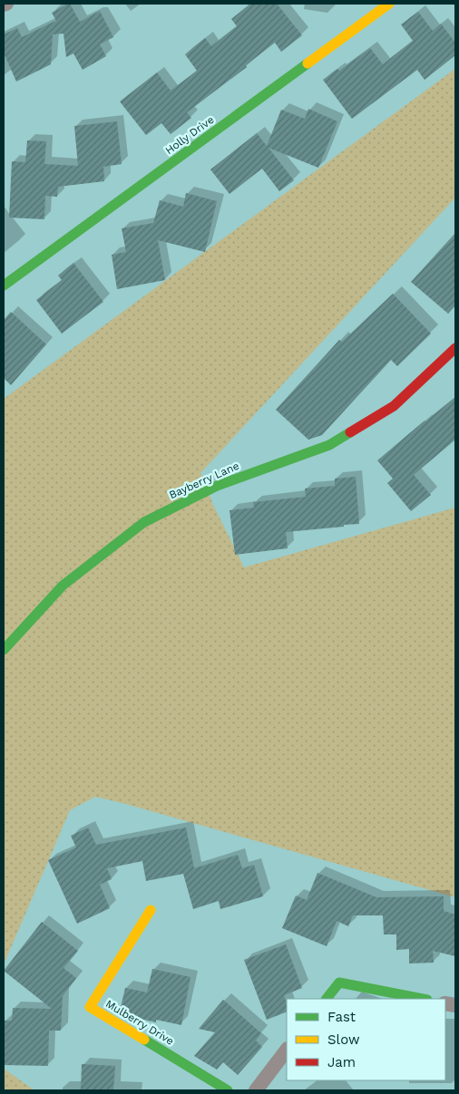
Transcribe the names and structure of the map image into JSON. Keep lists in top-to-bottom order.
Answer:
{
  "streets": {
    "street": ["Holly Drive", "Bayberry Lane", "Mulberry Drive"]
  },
  "legend": ["Fast", "Slow", "Jam"]
}
